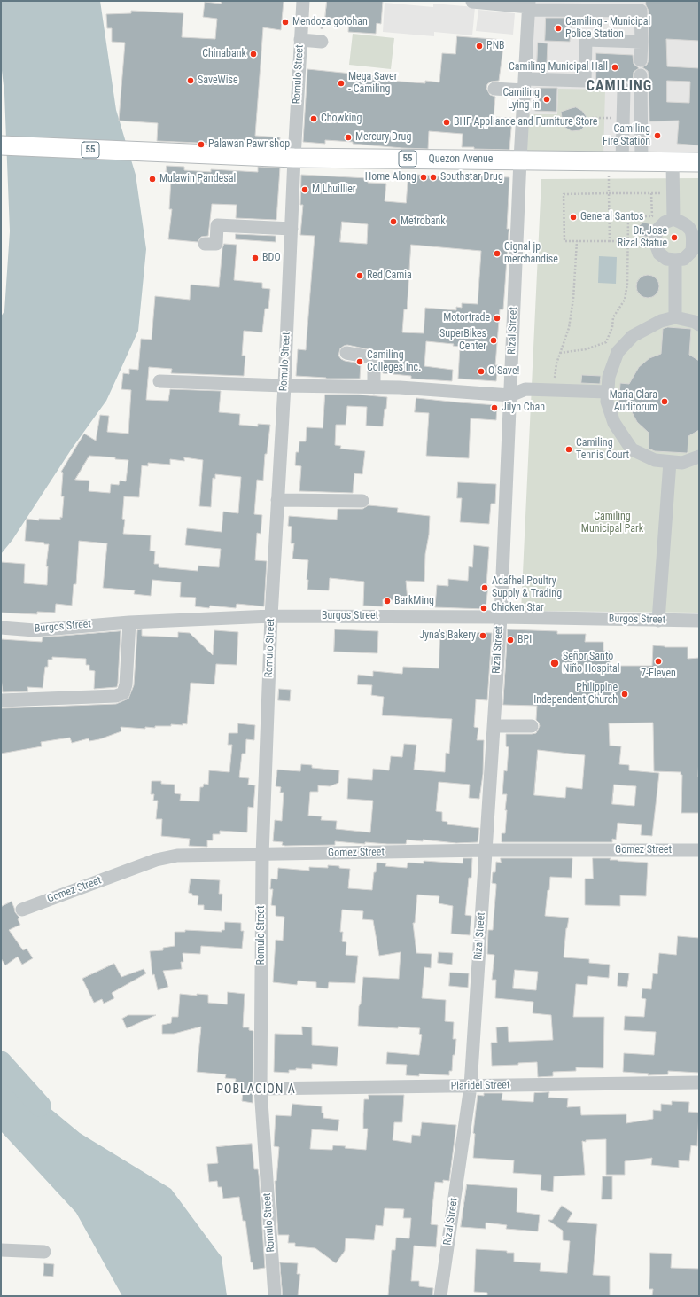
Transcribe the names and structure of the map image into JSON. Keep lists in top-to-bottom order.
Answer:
{
  "streets": {
    "highway": ["55", "Quezon Avenue"],
    "street": [
      "Romulo Street",
      "Rizal Street",
      "Burgos Street",
      "Gomez Street",
      "Plaridel Street"
    ]
  },
  "crossings": [
    ["Romulo Street", "Quezon Avenue"],
    ["Romulo Street", "Burgos Street"],
    ["Romulo Street", "Gomez Street"],
    ["Romulo Street", "Plaridel Street"],
    ["Quezon Avenue", "Rizal Street"],
    ["Rizal Street", "Burgos Street"],
    ["Rizal Street", "Gomez Street"],
    ["Rizal Street", "Plaridel Street"]
  ],
  "districts": ["CAMILING", "POBLACION A"],
  "parks": ["Camiling Municipal Park"],
  "places": [
    "Mendoza gotohan",
    "Camiling - Municipal Police Station",
    "PNB",
    "Chinabank",
    "Camiling Municipal Hall",
    "SaveWise",
    "Mega Saver - Camiling",
    "Camiling Lying-in",
    "Chowking",
    "BHF Appliance and Furniture Store",
    "Camiling Fire Station",
    "Mercury Drug",
    "Palawan Pawnshop",
    "Home Along",
    "Southstar Drug",
    "Mulawin Pandesal",
    "M Lhuillier",
    "General Santos",
    "Metrobank",
    "Dr. Jose Rizal Statue",
    "Cignal jp merchandise",
    "BDO",
    "Red Camia",
    "Motortrade",
    "SuperBikes Center",
    "Camiling Colleges Inc.",
    "O Save!",
    "Maria Clara Auditorum",
    "Jilyn Chan",
    "Camiling Tennis Court",
    "Adafhel Poultry Supply & Trading",
    "BarkMing",
    "Chicken Star",
    "Jyna's Bakery",
    "BPI",
    "7-Eleven",
    "Señor Santo Niño Hospital",
    "Philippine Independent Church"
  ]
}
